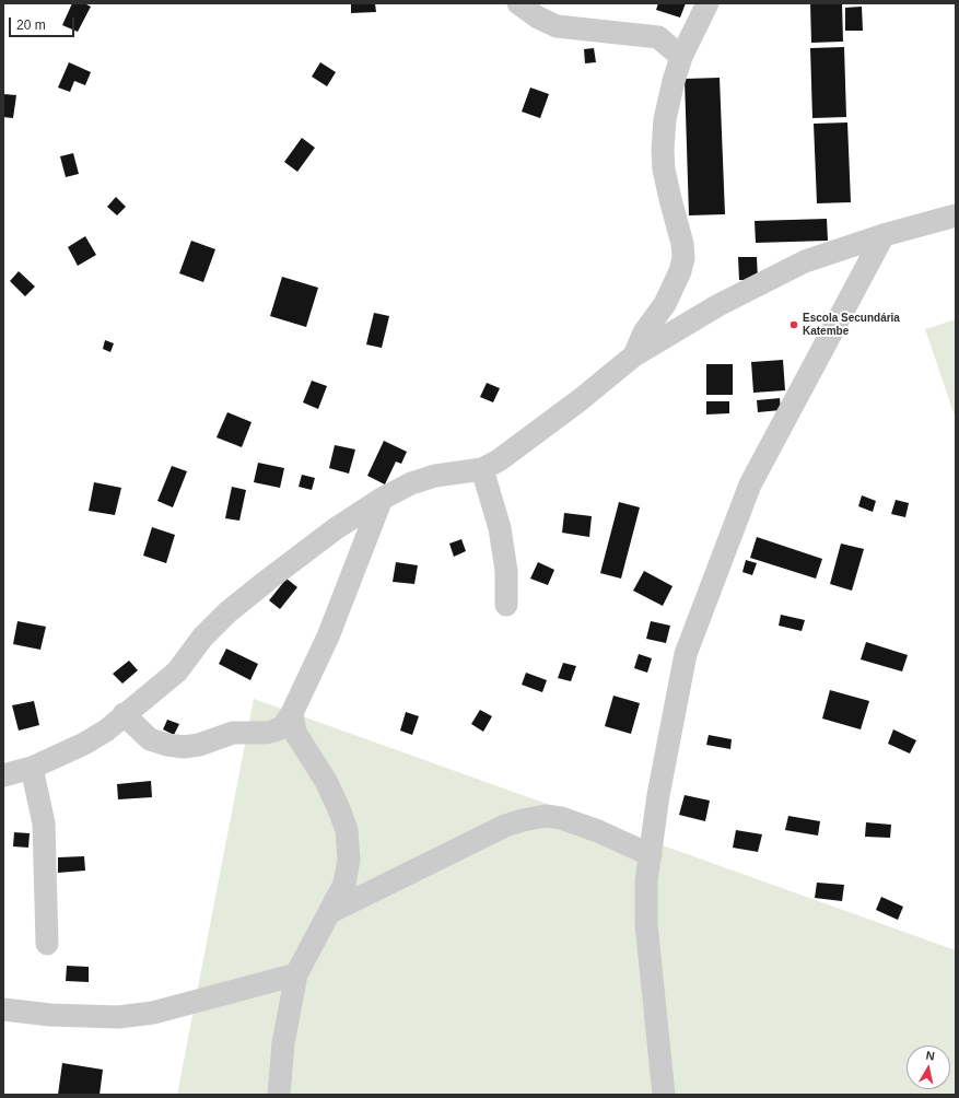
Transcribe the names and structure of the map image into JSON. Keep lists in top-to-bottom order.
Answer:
{
  "places": ["Escola Secundária Katembe"],
  "scale_bar": "20 m",
  "north": "top"
}
